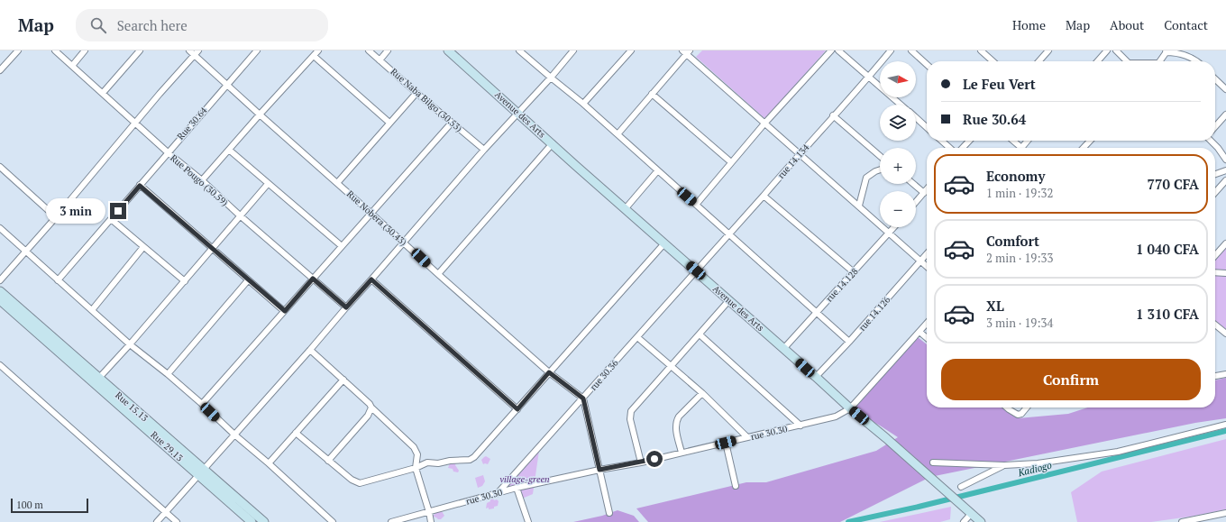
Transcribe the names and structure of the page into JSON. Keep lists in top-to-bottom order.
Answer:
{
  "streets": {
    "street": [
      "Rue Naba Bilgo (30.53)",
      "Avenue des Arts",
      "Rue 30.64",
      "rue 14.134",
      "Rue Pougo (30.59)",
      "Rue Nobera (30.43)",
      "rue 14.128",
      "rue 14.126",
      "rue 30.36",
      "Rue 15.13",
      "rue 30.30",
      "Rue 29.13"
    ]
  },
  "crossings": [
    ["Avenue des Arts", "rue 14.134"],
    ["Avenue des Arts", "rue 14.128"],
    ["Avenue des Arts", "rue 14.126"],
    ["Avenue des Arts", "rue 30.36"],
    ["Avenue des Arts", "rue 30.30"],
    ["Rue 30.64", "Rue Pougo (30.59)"],
    ["Rue 30.64", "Rue Nobera (30.43)"],
    ["rue 14.134", "rue 30.36"],
    ["Rue Nobera (30.43)", "rue 30.36"],
    ["rue 30.36", "rue 30.30"],
    ["Rue 15.13", "Rue 29.13"]
  ],
  "water": ["Kadiogo"],
  "parks": ["village-green"],
  "scale_bar": "100 m",
  "north": "right",
  "page": {
    "header": "Map",
    "search": "Search here",
    "nav": [
      "Home",
      "Map",
      "About",
      "Contact"
    ],
    "map_buttons": ["+", "−"],
    "banner": ["Le Feu Vert", "Rue 30.64"],
    "list": [
      {
        "name": "Economy",
        "note": "1 min · 19:32",
        "value": "770 CFA"
      },
      {
        "name": "Comfort",
        "note": "2 min · 19:33",
        "value": "1 040 CFA"
      },
      {
        "name": "XL",
        "note": "3 min · 19:34",
        "value": "1 310 CFA"
      }
    ],
    "bubble": "3 min",
    "buttons": "Confirm",
    "scale": "100 m"
  }
}
